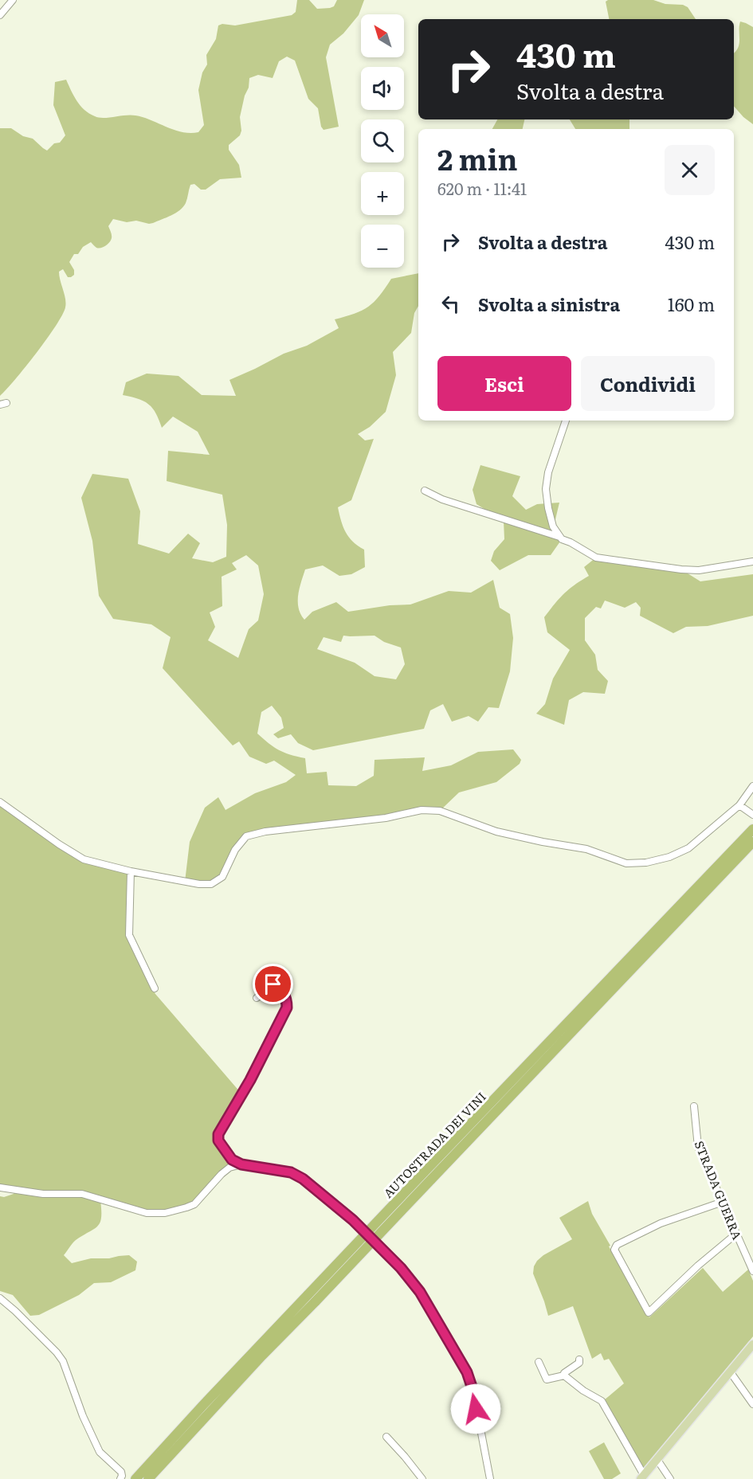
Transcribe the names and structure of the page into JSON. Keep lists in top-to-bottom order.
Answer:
{
  "streets": {
    "highway": ["AUTOSTRADA DEI VINI"],
    "street": ["STRADA GUERRA"]
  },
  "north": "top left",
  "page": {
    "map_buttons": ["+", "−"],
    "turn": ["430 m", "Svolta a destra"],
    "heading": ["2 min", "620 m · 11:41"],
    "list": [
      {
        "name": "Svolta a destra",
        "value": "430 m"
      },
      {
        "name": "Svolta a sinistra",
        "value": "160 m"
      }
    ],
    "buttons": ["Esci", "Condividi"]
  }
}
